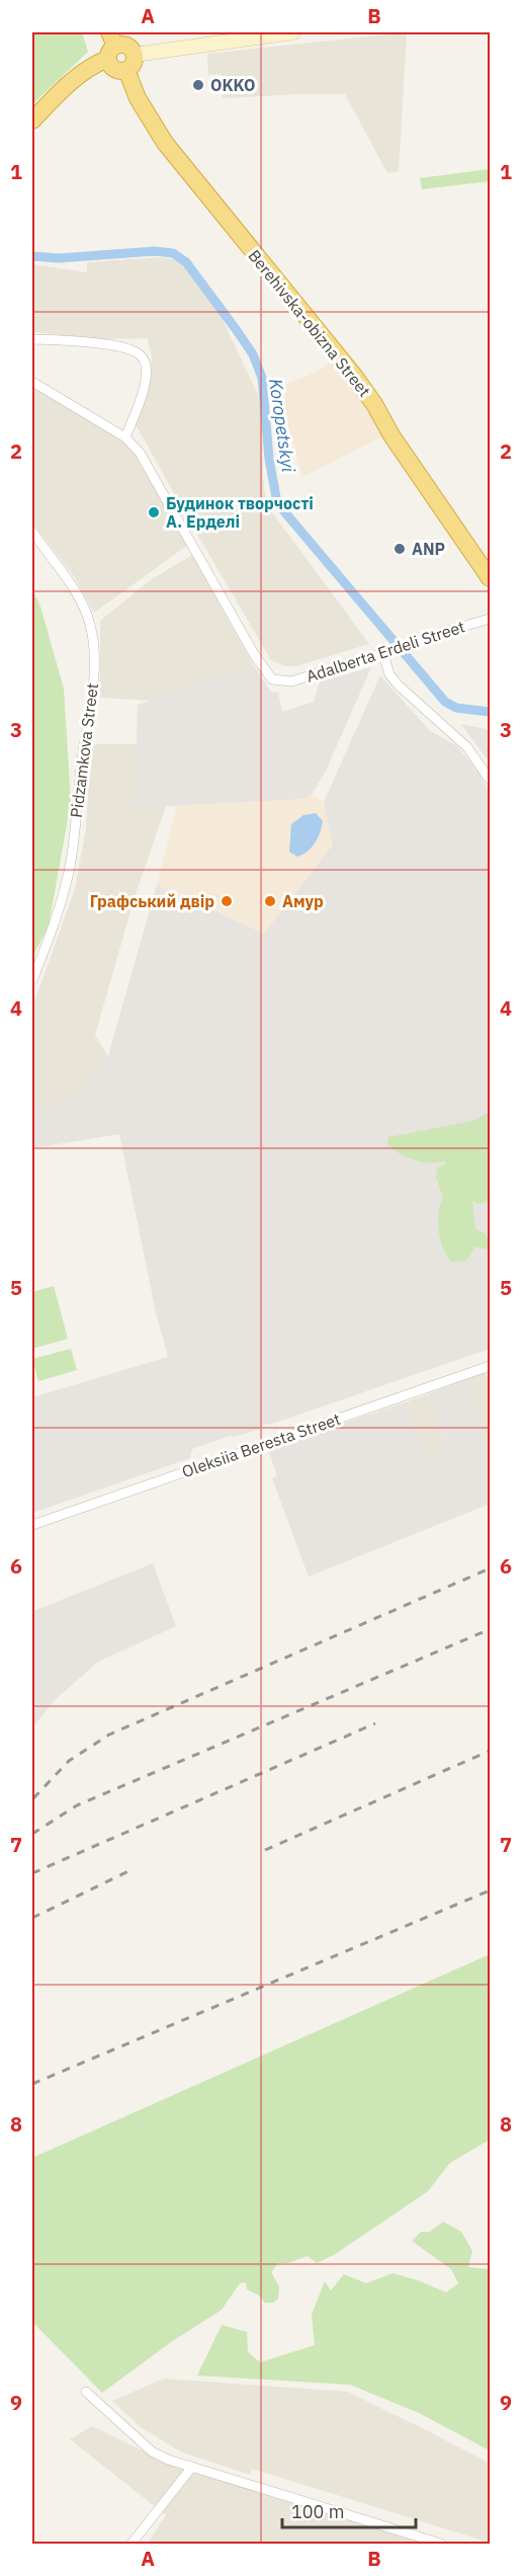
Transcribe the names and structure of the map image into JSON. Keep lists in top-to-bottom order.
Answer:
{
  "streets": {
    "highway": ["Berehivska-obizna Street"],
    "street": ["Adalberta Erdeli Street", "Pidzamkova Street", "Oleksiia Beresta Street"]
  },
  "water": ["Koropetskyi"],
  "places": [
    "OKKO",
    "Будинок творчості А. Ерделі",
    "ANP",
    "Графський двір",
    "Амур"
  ],
  "scale_bar": "100 m",
  "grid": {
    "columns": ["A", "B"],
    "rows": [
      "1",
      "2",
      "3",
      "4",
      "5",
      "6",
      "7",
      "8",
      "9"
    ]
  }
}
